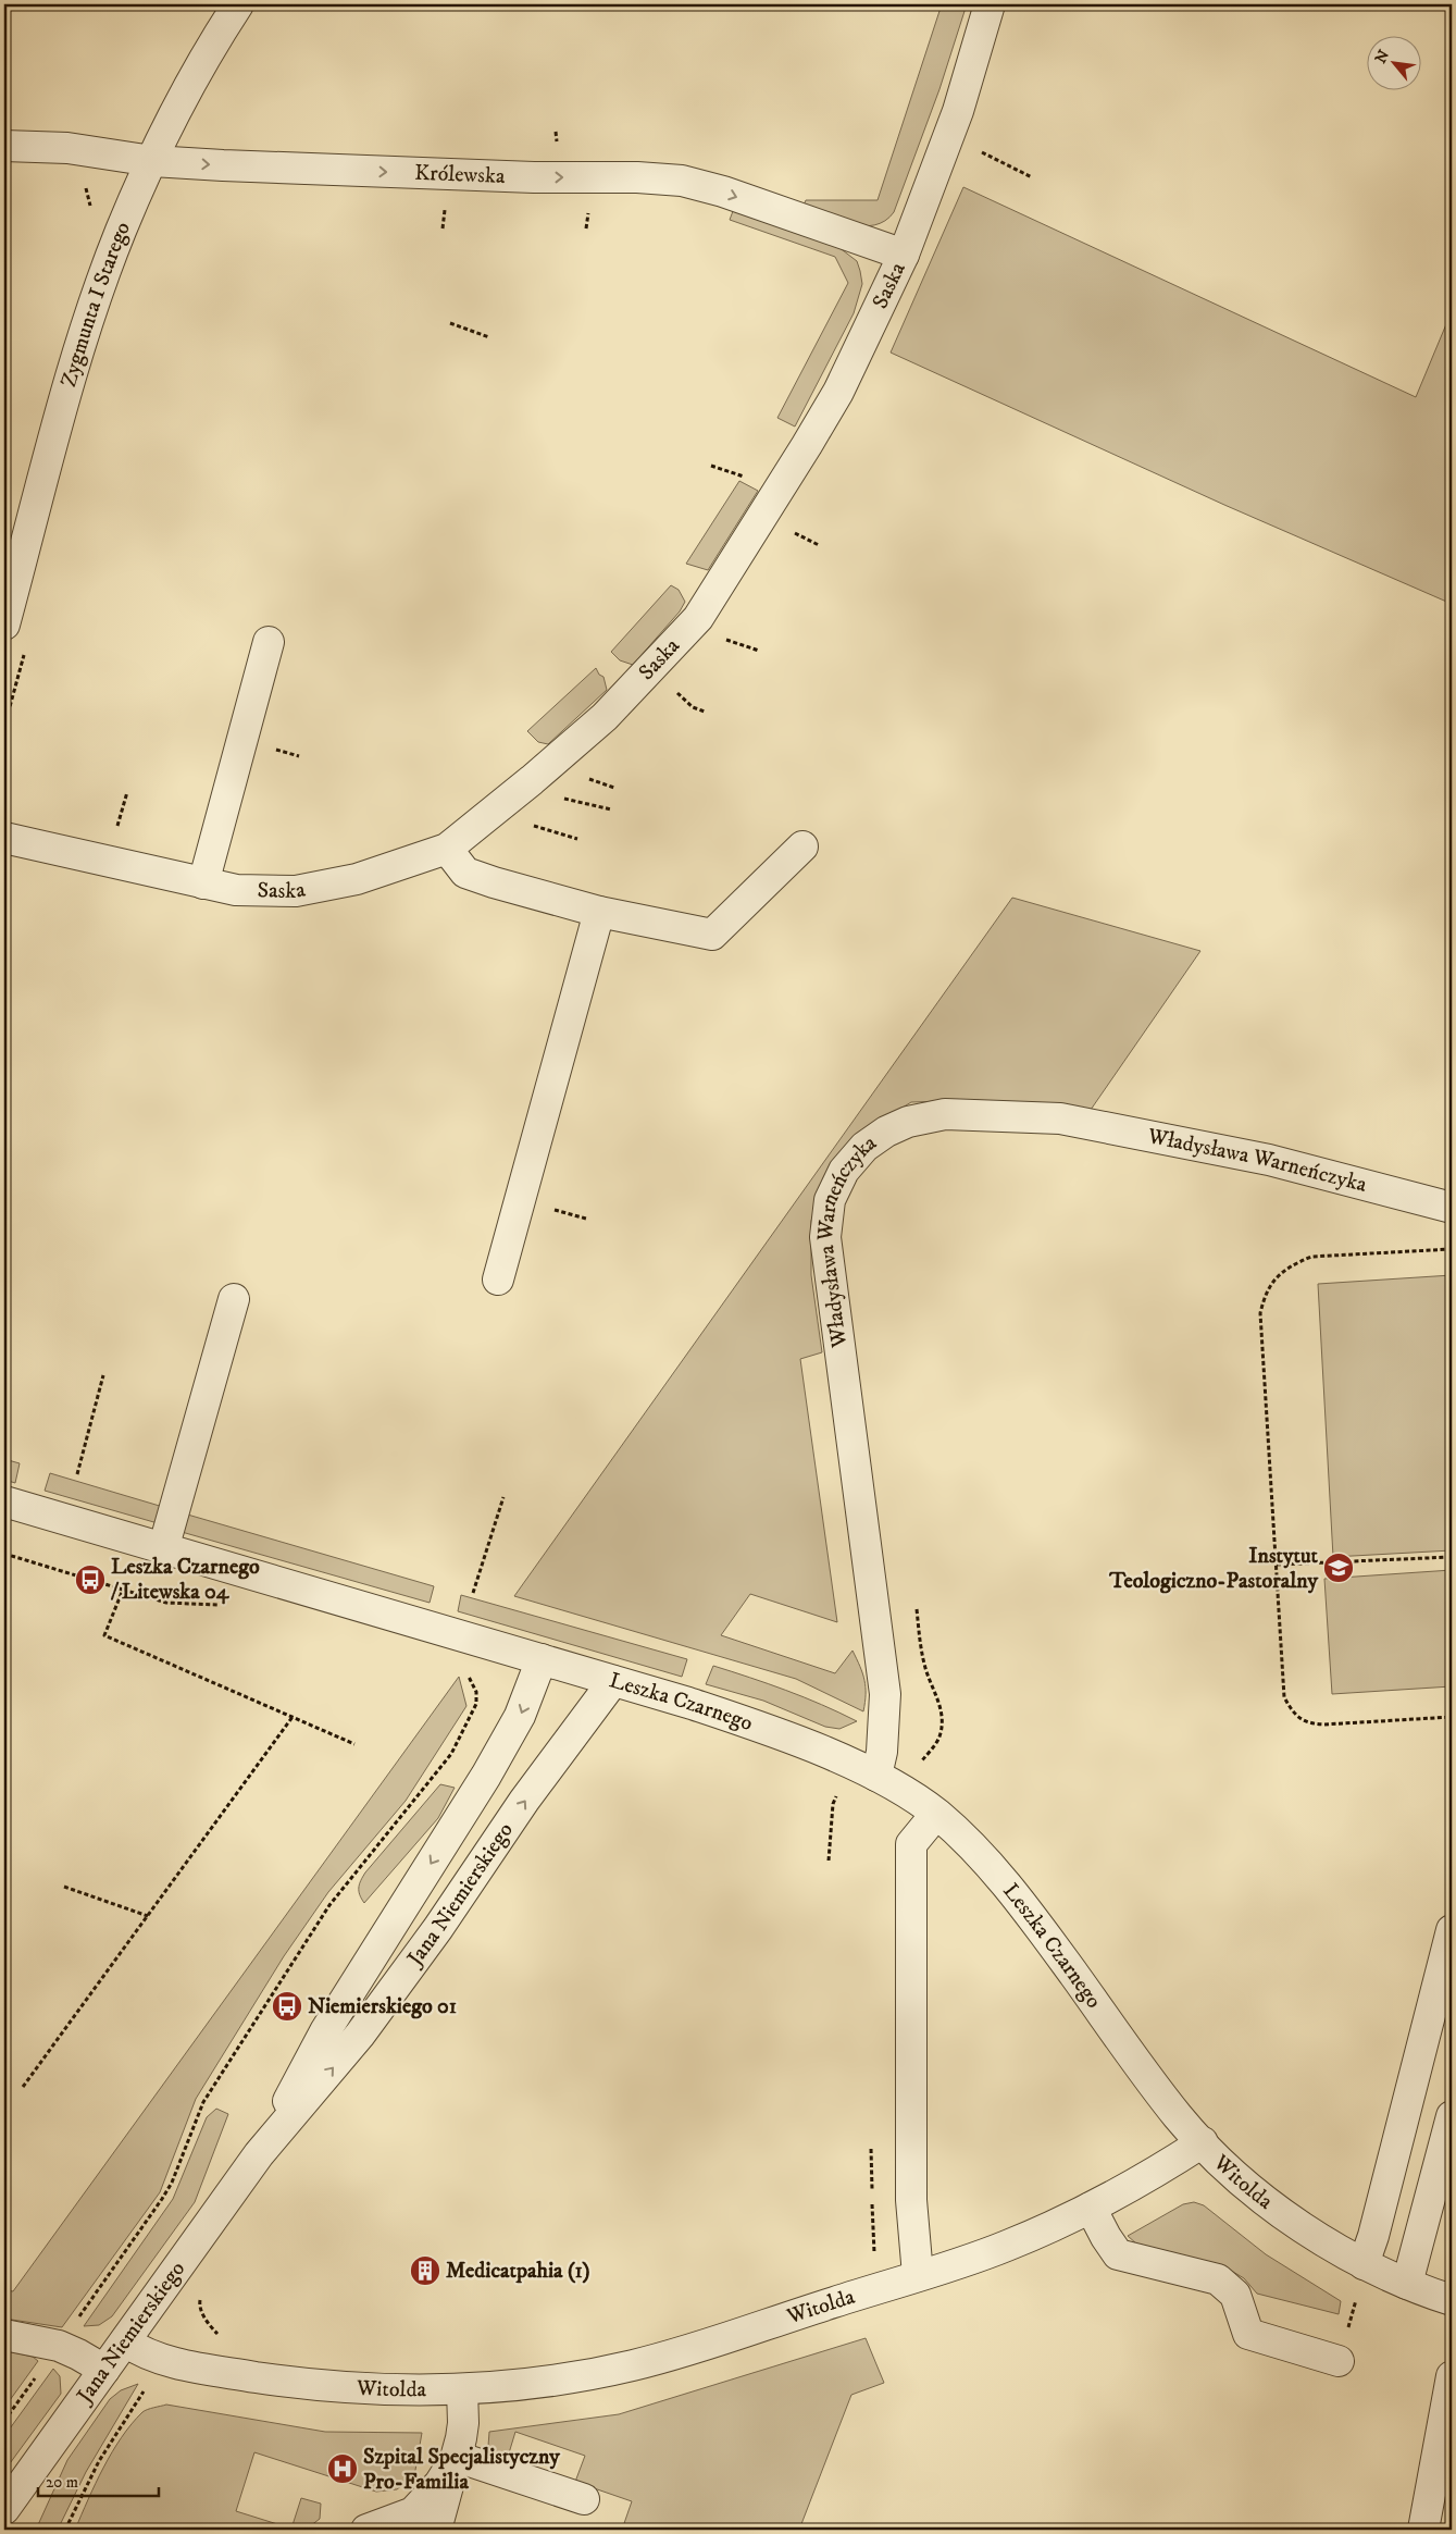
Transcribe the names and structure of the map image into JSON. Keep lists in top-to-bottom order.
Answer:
{
  "streets": {
    "street": [
      "Królewska",
      "Saska",
      "Zygmunta I Starego",
      "Władysława Warneńczyka",
      "Leszka Czarnego",
      "Jana Niemierskiego",
      "Witolda"
    ]
  },
  "crossings": [
    ["Królewska", "Saska"],
    ["Królewska", "Zygmunta I Starego"],
    ["Władysława Warneńczyka", "Leszka Czarnego"],
    ["Leszka Czarnego", "Jana Niemierskiego"],
    ["Leszka Czarnego", "Witolda"],
    ["Jana Niemierskiego", "Witolda"]
  ],
  "one_way": ["Królewska"],
  "places": {
    "school or university": ["Instytut Teologiczno-Pastoralny"],
    "bus stop": ["Leszka Czarnego / Litewska 04", "Niemierskiego 01"],
    "building": ["Medicatpahia (1)"],
    "hospital": ["Szpital Specjalistyczny Pro-Familia"]
  },
  "scale_bar": "20 m",
  "north": "top left"
}
